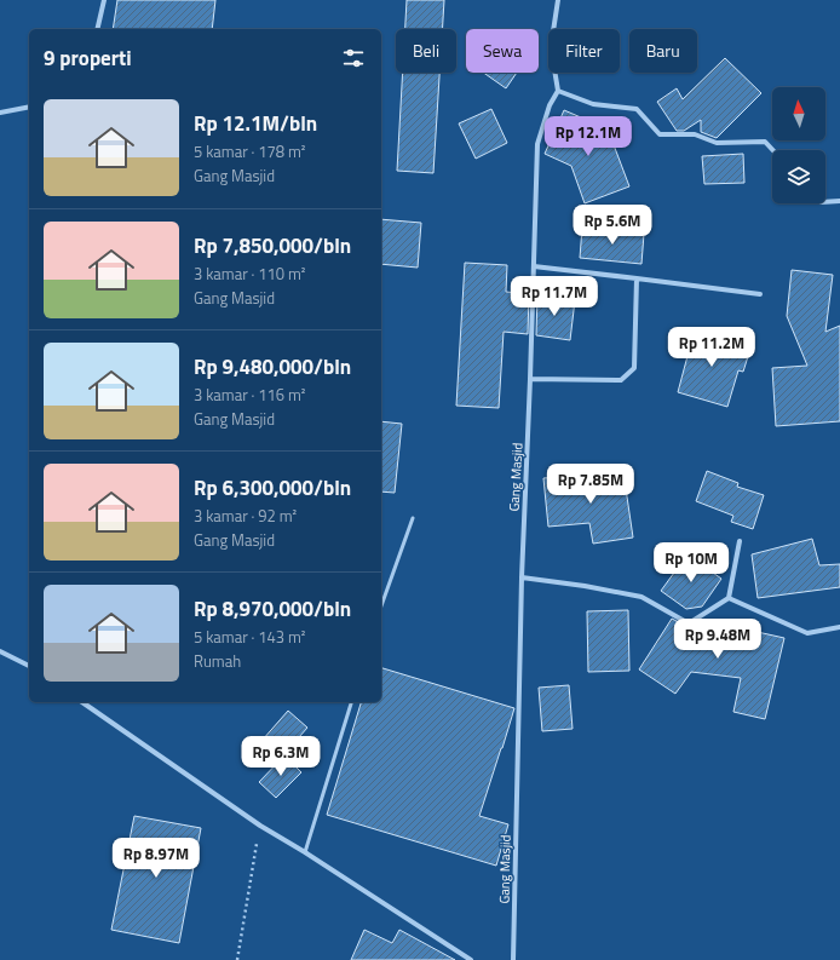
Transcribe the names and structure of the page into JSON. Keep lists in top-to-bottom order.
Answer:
{
  "streets": {
    "street": ["Gang Masjid"]
  },
  "north": "top",
  "page": {
    "chip": [
      "Beli",
      "Sewa",
      "Filter",
      "Baru"
    ],
    "heading": "9 properti",
    "list": [
      {
        "name": "Rp 12.1M/bln",
        "note": "5 kamar · 178 m² · Gang Masjid"
      },
      {
        "name": "Rp 7,850,000/bln",
        "note": "3 kamar · 110 m² · Gang Masjid"
      },
      {
        "name": "Rp 9,480,000/bln",
        "note": "3 kamar · 116 m² · Gang Masjid"
      },
      {
        "name": "Rp 6,300,000/bln",
        "note": "3 kamar · 92 m² · Gang Masjid"
      },
      {
        "name": "Rp 8,970,000/bln",
        "note": "5 kamar · 143 m² · Rumah"
      }
    ],
    "price": [
      "Rp 12.1M",
      "Rp 5.6M",
      "Rp 11.7M",
      "Rp 11.2M",
      "Rp 7.85M",
      "Rp 10M",
      "Rp 9.48M",
      "Rp 6.3M",
      "Rp 8.97M"
    ]
  }
}
